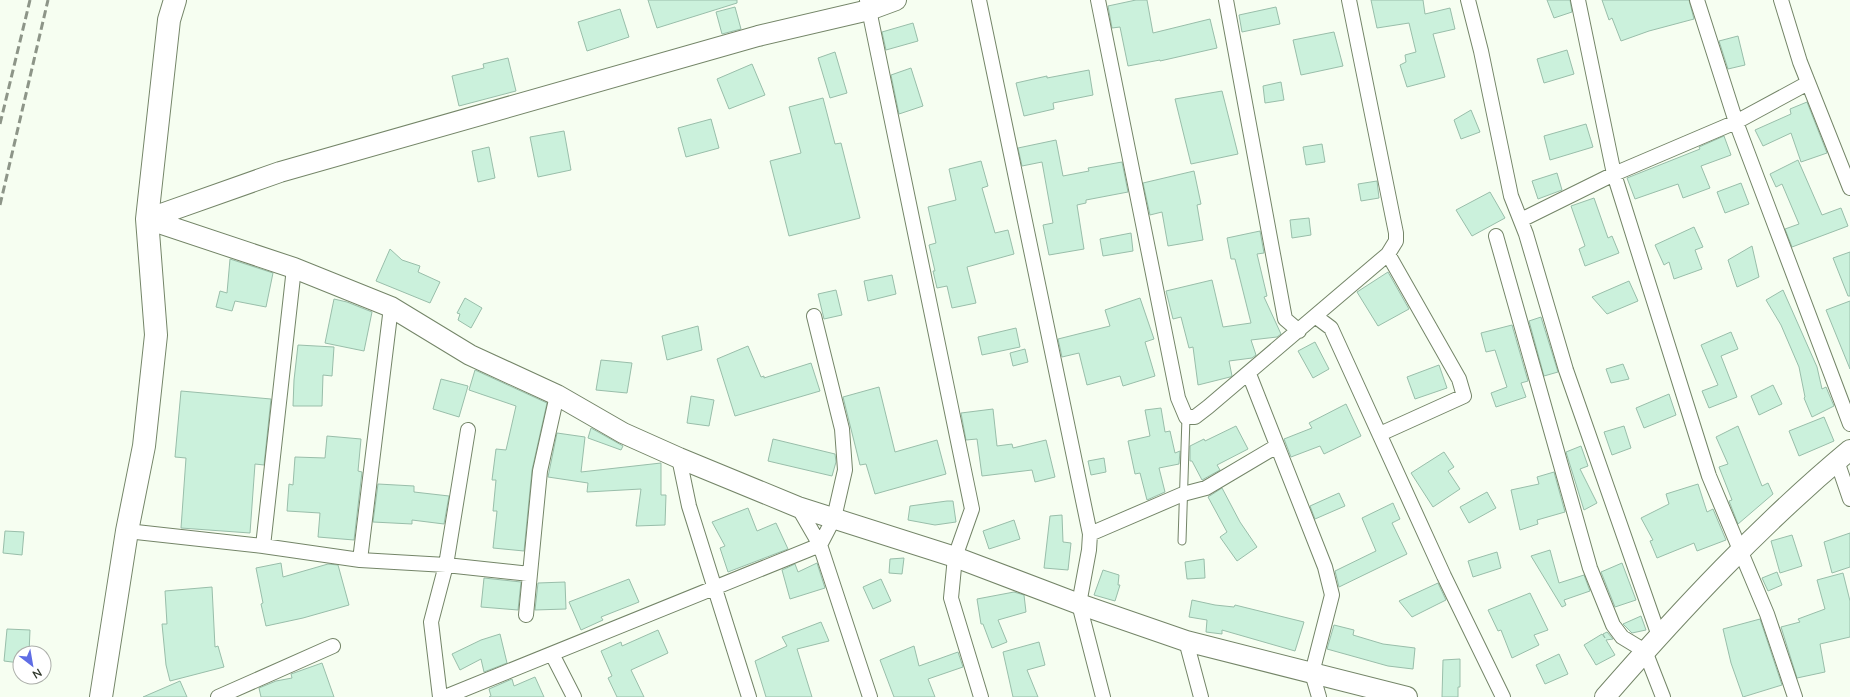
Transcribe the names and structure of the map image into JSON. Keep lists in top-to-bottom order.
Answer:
{
  "north": "bottom right"
}
